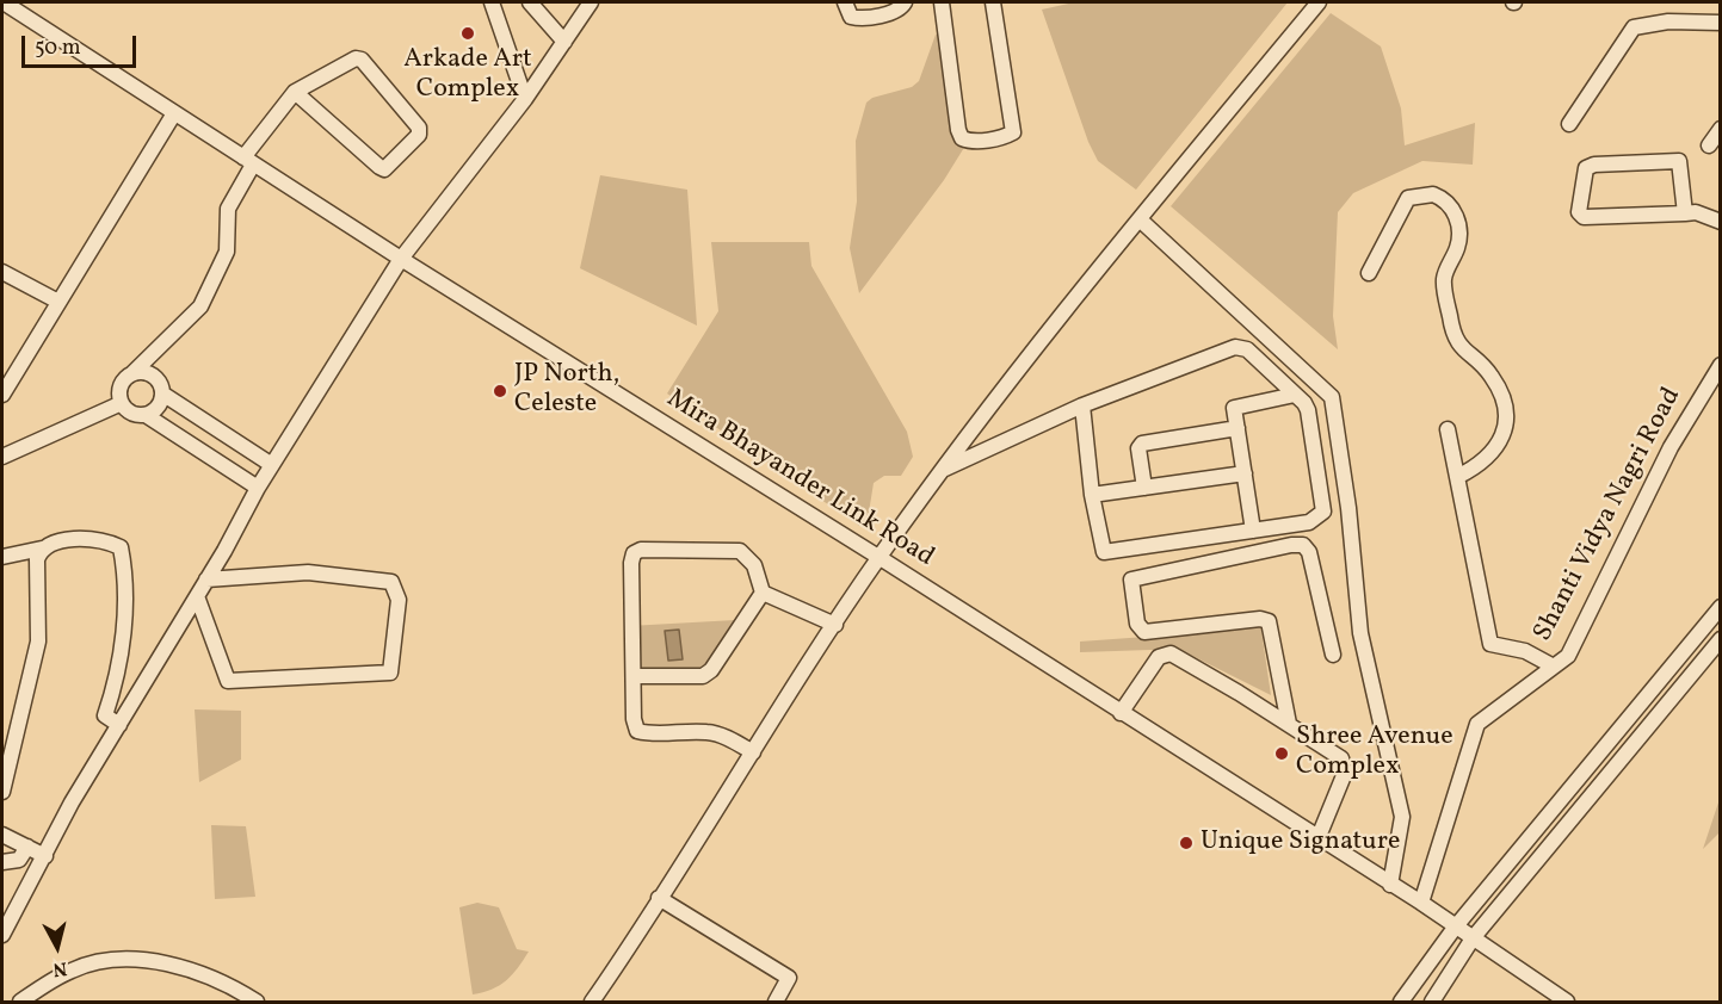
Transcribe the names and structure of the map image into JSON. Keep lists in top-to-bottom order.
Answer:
{
  "streets": {
    "street": ["Mira Bhayander Link Road", "Shanti Vidya Nagri Road"]
  },
  "crossings": [
    ["Mira Bhayander Link Road", "Shanti Vidya Nagri Road"]
  ],
  "places": [
    "Arkade Art Complex",
    "JP North, Celeste",
    "Shree Avenue Complex",
    "Unique Signature"
  ],
  "scale_bar": "50 m",
  "north": "bottom"
}
